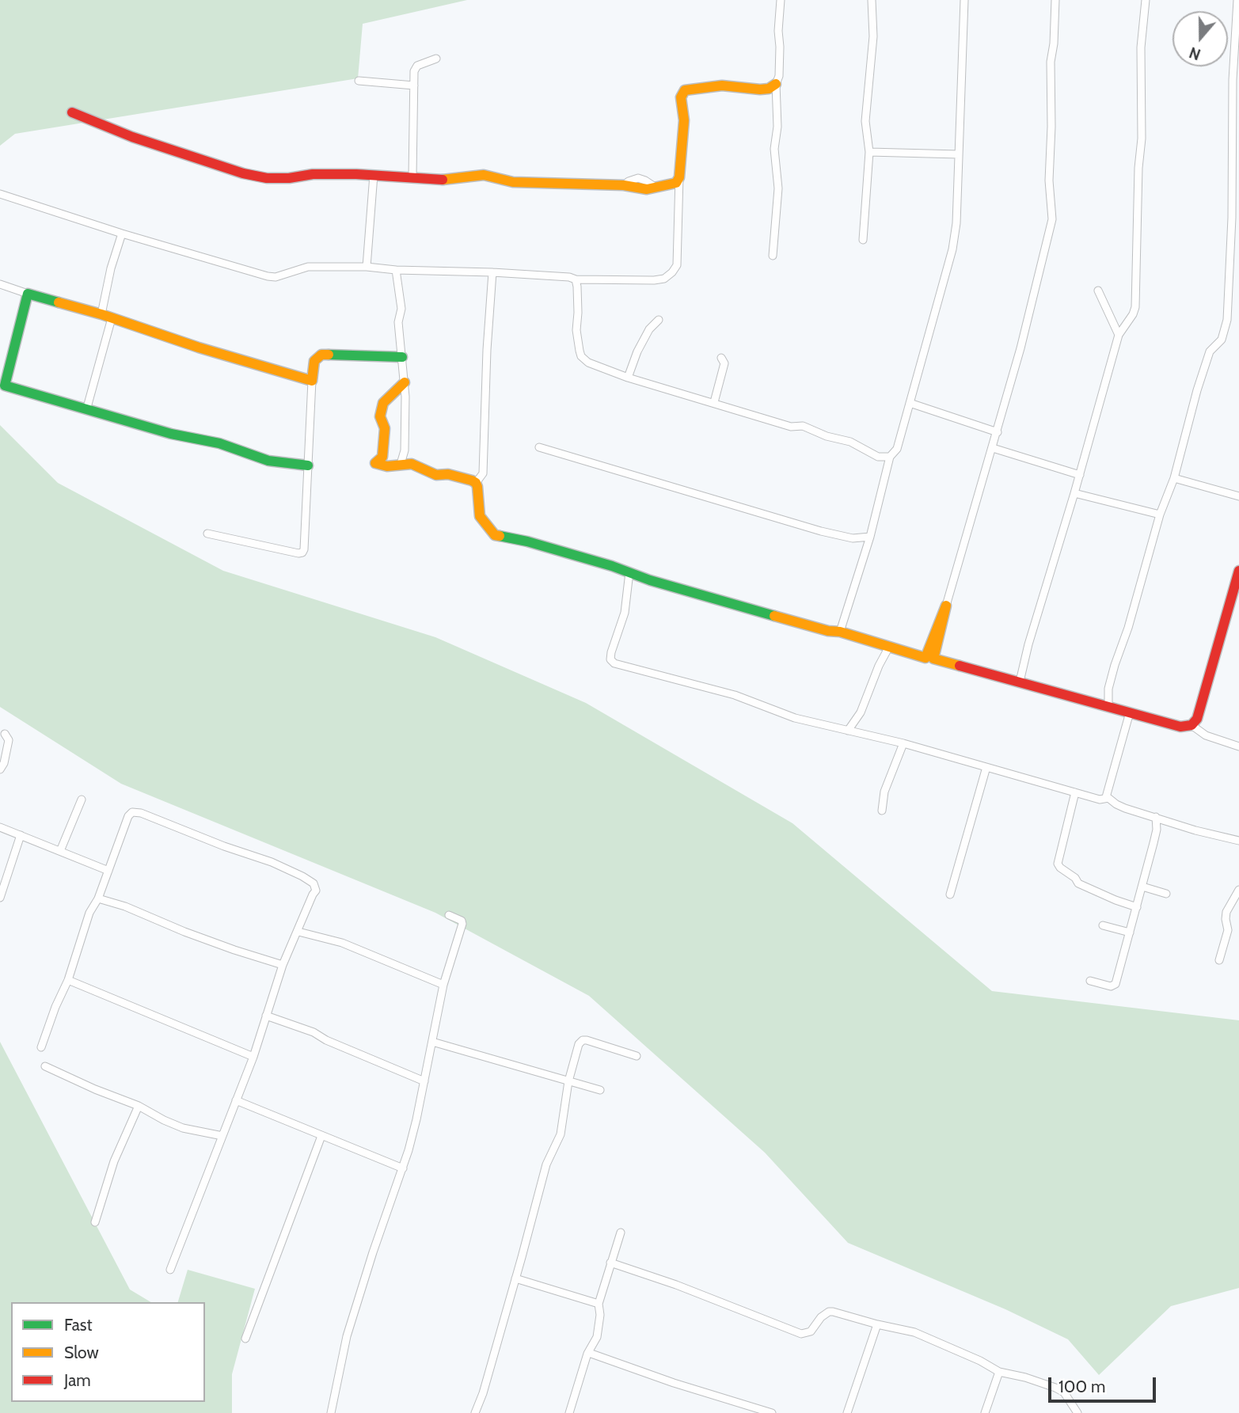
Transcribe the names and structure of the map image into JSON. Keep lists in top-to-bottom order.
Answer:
{
  "legend": ["Fast", "Slow", "Jam"],
  "scale_bar": "100 m",
  "north": "bottom"
}
